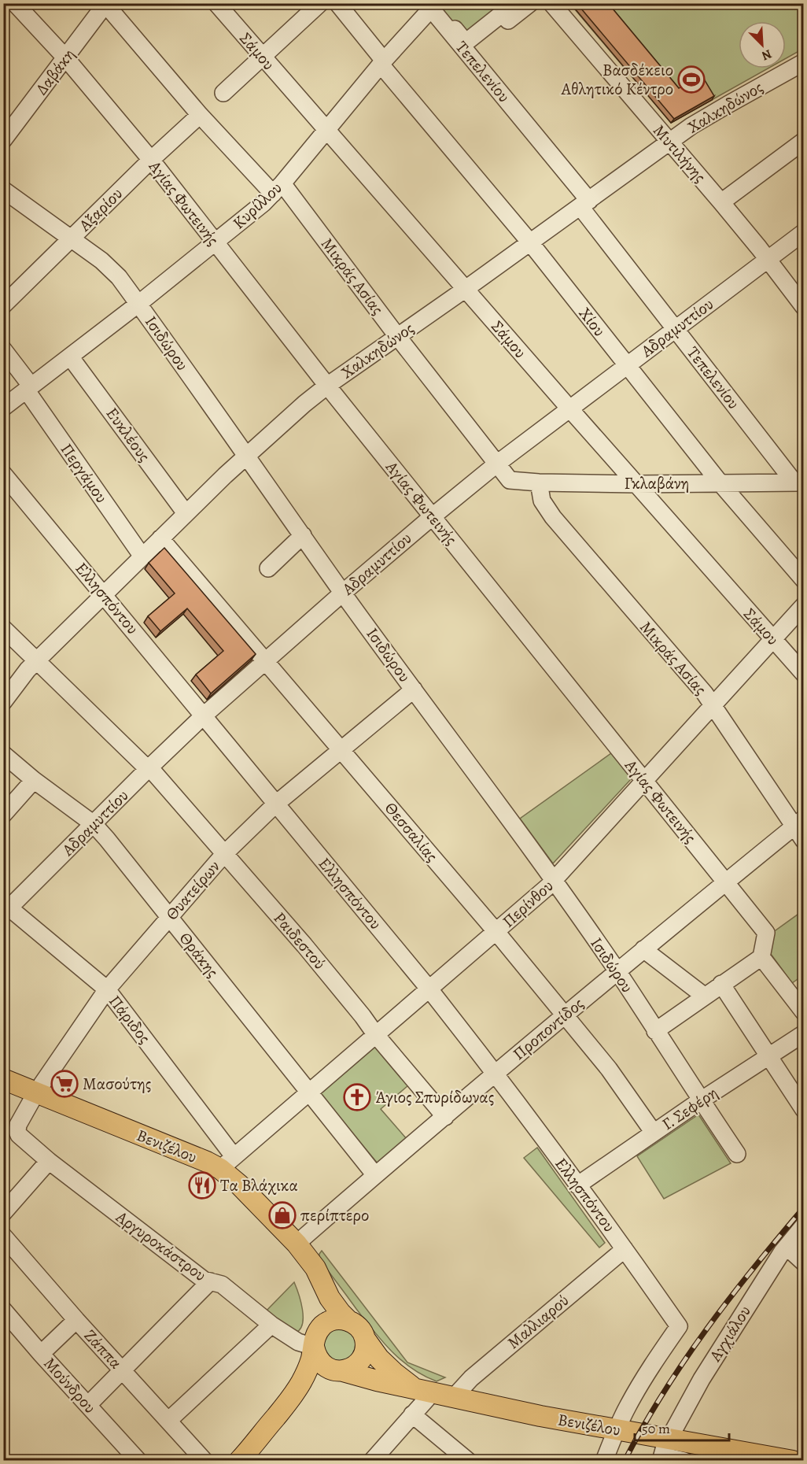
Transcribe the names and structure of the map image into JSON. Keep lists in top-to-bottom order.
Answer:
{
  "streets": {
    "main road": ["Βενιζέλου"],
    "street": [
      "Σάμου",
      "Δαβάκη",
      "Τεπελενίου",
      "Χαλκηδώνος",
      "Μυτιλήνης",
      "Αγίας Φωτεινής",
      "Κυρίλλου",
      "Αξαρίου",
      "Μικράς Ασίας",
      "Χίου",
      "Αδραμυττίου",
      "Ισιδώρου",
      "Ευκλέους",
      "Περγάμου",
      "Γκλαβάνη",
      "Ελλησπόντου",
      "Θεσσαλίας",
      "Θυατείρων",
      "Περίνθου",
      "Ραιδεστού",
      "Θράκης",
      "Πάριδος",
      "Προποντίδος",
      "Γ. Σεφέρη",
      "Αργυροκάστρου",
      "Μαλλιαρού",
      "Αγχιάλου",
      "Ζάππα",
      "Μούνδρου"
    ]
  },
  "crossings": [
    ["Σάμου", "Χαλκηδώνος"],
    ["Σάμου", "Κυρίλλου"],
    ["Σάμου", "Αδραμυττίου"],
    ["Σάμου", "Γκλαβάνη"],
    ["Σάμου", "Περίνθου"],
    ["Δαβάκη", "Αγίας Φωτεινής"],
    ["Δαβάκη", "Μικράς Ασίας"],
    ["Τεπελενίου", "Χαλκηδώνος"],
    ["Τεπελενίου", "Κυρίλλου"],
    ["Τεπελενίου", "Αδραμυττίου"],
    ["Τεπελενίου", "Γκλαβάνη"],
    ["Χαλκηδώνος", "Μυτιλήνης"],
    ["Χαλκηδώνος", "Αγίας Φωτεινής"],
    ["Χαλκηδώνος", "Μικράς Ασίας"],
    ["Χαλκηδώνος", "Χίου"],
    ["Χαλκηδώνος", "Ισιδώρου"],
    ["Χαλκηδώνος", "Ευκλέους"],
    ["Χαλκηδώνος", "Περγάμου"],
    ["Χαλκηδώνος", "Ελλησπόντου"],
    ["Χαλκηδώνος", "Θεσσαλίας"],
    ["Χαλκηδώνος", "Ραιδεστού"],
    ["Μυτιλήνης", "Αδραμυττίου"],
    ["Αγίας Φωτεινής", "Κυρίλλου"],
    ["Αγίας Φωτεινής", "Αξαρίου"],
    ["Αγίας Φωτεινής", "Αδραμυττίου"],
    ["Αγίας Φωτεινής", "Περίνθου"],
    ["Αγίας Φωτεινής", "Προποντίδος"],
    ["Κυρίλλου", "Μικράς Ασίας"],
    ["Κυρίλλου", "Χίου"],
    ["Κυρίλλου", "Ισιδώρου"],
    ["Κυρίλλου", "Ευκλέους"],
    ["Κυρίλλου", "Περγάμου"],
    ["Αξαρίου", "Μικράς Ασίας"],
    ["Αξαρίου", "Ισιδώρου"],
    ["Μικράς Ασίας", "Αδραμυττίου"],
    ["Μικράς Ασίας", "Γκλαβάνη"],
    ["Μικράς Ασίας", "Περίνθου"],
    ["Μικράς Ασίας", "Προποντίδος"],
    ["Χίου", "Αδραμυττίου"],
    ["Χίου", "Γκλαβάνη"],
    ["Αδραμυττίου", "Ισιδώρου"],
    ["Αδραμυττίου", "Ελλησπόντου"],
    ["Αδραμυττίου", "Θεσσαλίας"],
    ["Αδραμυττίου", "Ραιδεστού"],
    ["Αδραμυττίου", "Θράκης"],
    ["Αδραμυττίου", "Πάριδος"],
    ["Ισιδώρου", "Θυατείρων"],
    ["Ισιδώρου", "Περίνθου"],
    ["Ισιδώρου", "Προποντίδος"],
    ["Ισιδώρου", "Γ. Σεφέρη"],
    ["Ελλησπόντου", "Θυατείρων"],
    ["Ελλησπόντου", "Περίνθου"],
    ["Ελλησπόντου", "Προποντίδος"],
    ["Ελλησπόντου", "Γ. Σεφέρη"],
    ["Ελλησπόντου", "Βενιζέλου"],
    ["Ελλησπόντου", "Μαλλιαρού"],
    ["Θεσσαλίας", "Θυατείρων"],
    ["Θεσσαλίας", "Περίνθου"],
    ["Θεσσαλίας", "Προποντίδος"],
    ["Θεσσαλίας", "Γ. Σεφέρη"],
    ["Θυατείρων", "Ραιδεστού"],
    ["Θυατείρων", "Θράκης"],
    ["Θυατείρων", "Πάριδος"],
    ["Θυατείρων", "Βενιζέλου"],
    ["Θυατείρων", "Αργυροκάστρου"],
    ["Περίνθου", "Ραιδεστού"],
    ["Περίνθου", "Θράκης"],
    ["Περίνθου", "Πάριδος"],
    ["Περίνθου", "Βενιζέλου"],
    ["Ραιδεστού", "Προποντίδος"],
    ["Θράκης", "Προποντίδος"],
    ["Πάριδος", "Βενιζέλου"],
    ["Προποντίδος", "Βενιζέλου"],
    ["Βενιζέλου", "Αργυροκάστρου"],
    ["Βενιζέλου", "Μαλλιαρού"],
    ["Βενιζέλου", "Αγχιάλου"]
  ],
  "places": {
    "sports": ["Βασδέκειο Αθλητικό Κέντρο"],
    "supermarket": ["Μασούτης"],
    "church": ["Άγιος Σπυρίδωνας"],
    "restaurant": ["Τα Βλάχικα"],
    "shop": ["περίπτερο"]
  },
  "scale_bar": "50 m",
  "north": "bottom right"
}
